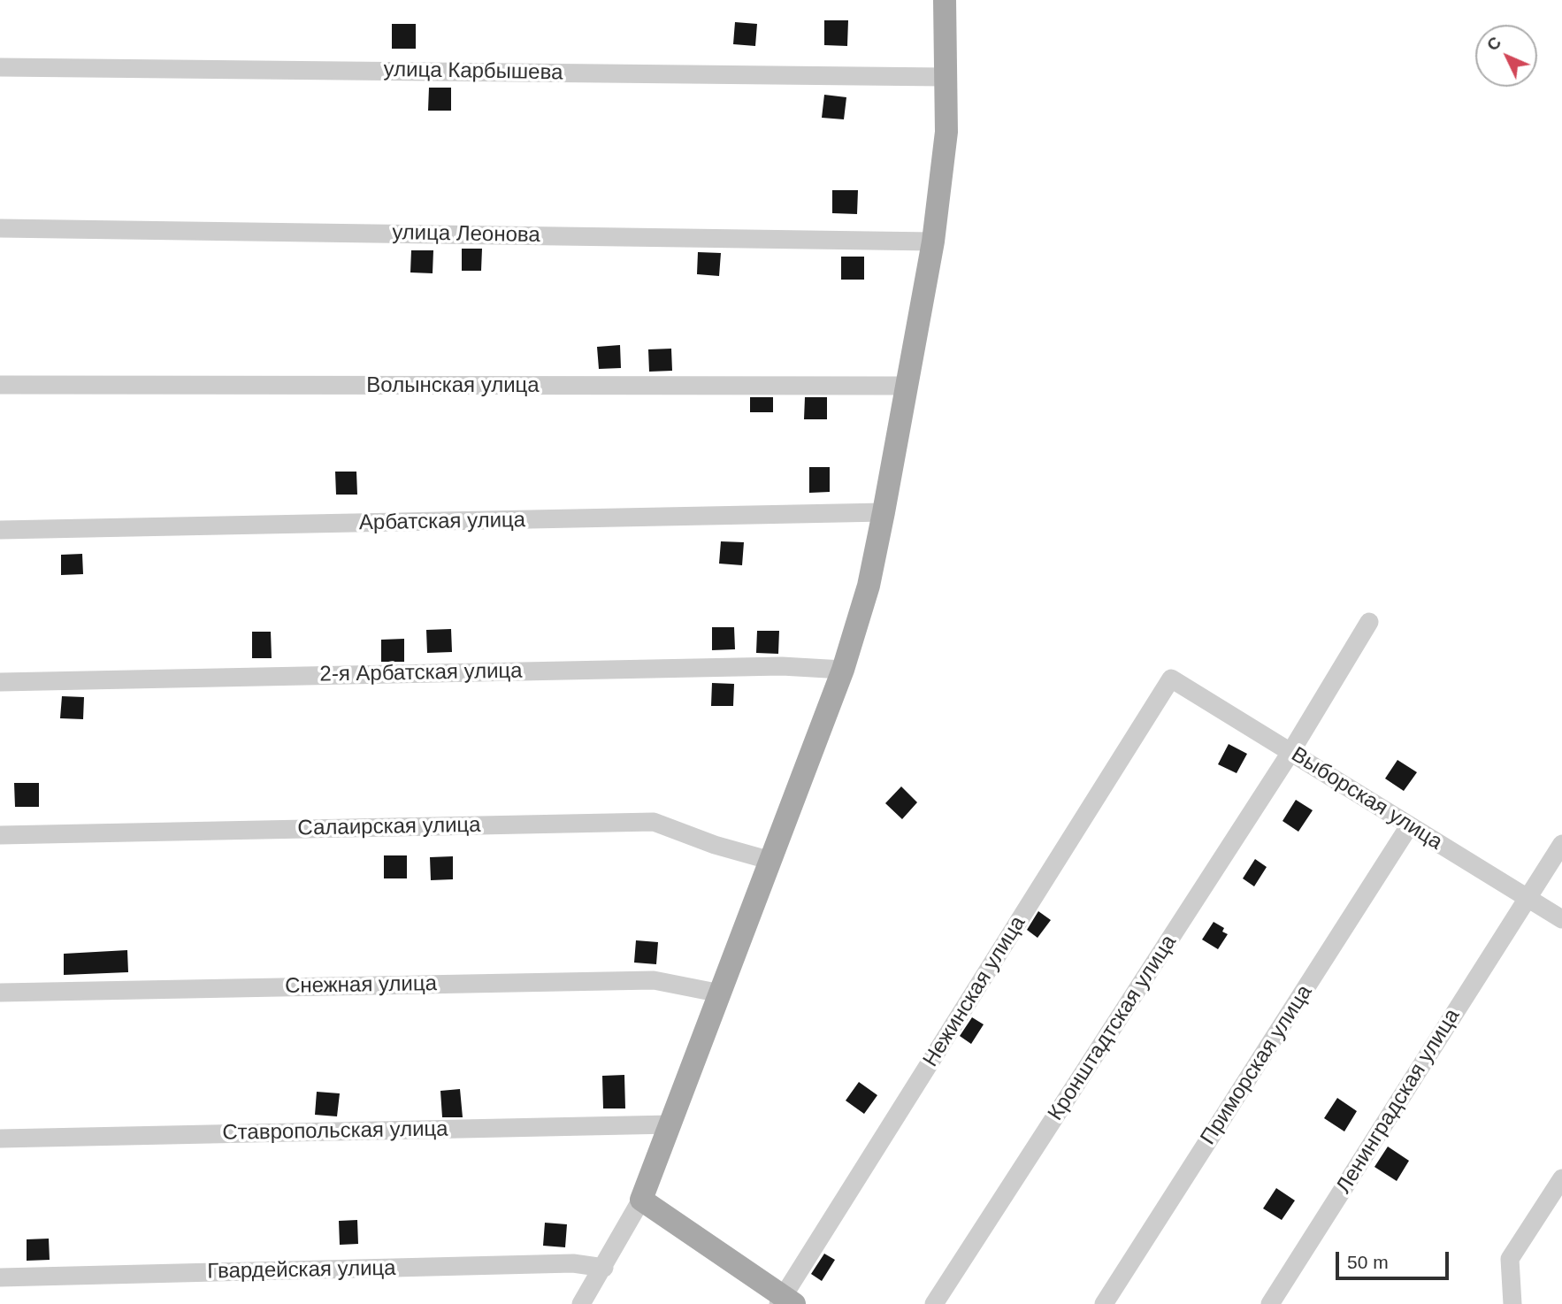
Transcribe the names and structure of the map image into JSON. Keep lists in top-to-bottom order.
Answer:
{
  "streets": {
    "street": [
      "улица Карбышева",
      "улица Леонова",
      "Волынская улица",
      "Арбатская улица",
      "2-я Арбатская улица",
      "Выборская улица",
      "Салаирская улица",
      "Снежная улица",
      "Нежинская улица",
      "Кронштадтская улица",
      "Приморская улица",
      "Ленинградская улица",
      "Ставропольская улица",
      "Гвардейская улица"
    ]
  },
  "crossings": [
    ["Выборская улица", "Нежинская улица"],
    ["Выборская улица", "Кронштадтская улица"],
    ["Выборская улица", "Приморская улица"],
    ["Выборская улица", "Ленинградская улица"]
  ],
  "scale_bar": "50 m",
  "north": "top left"
}
